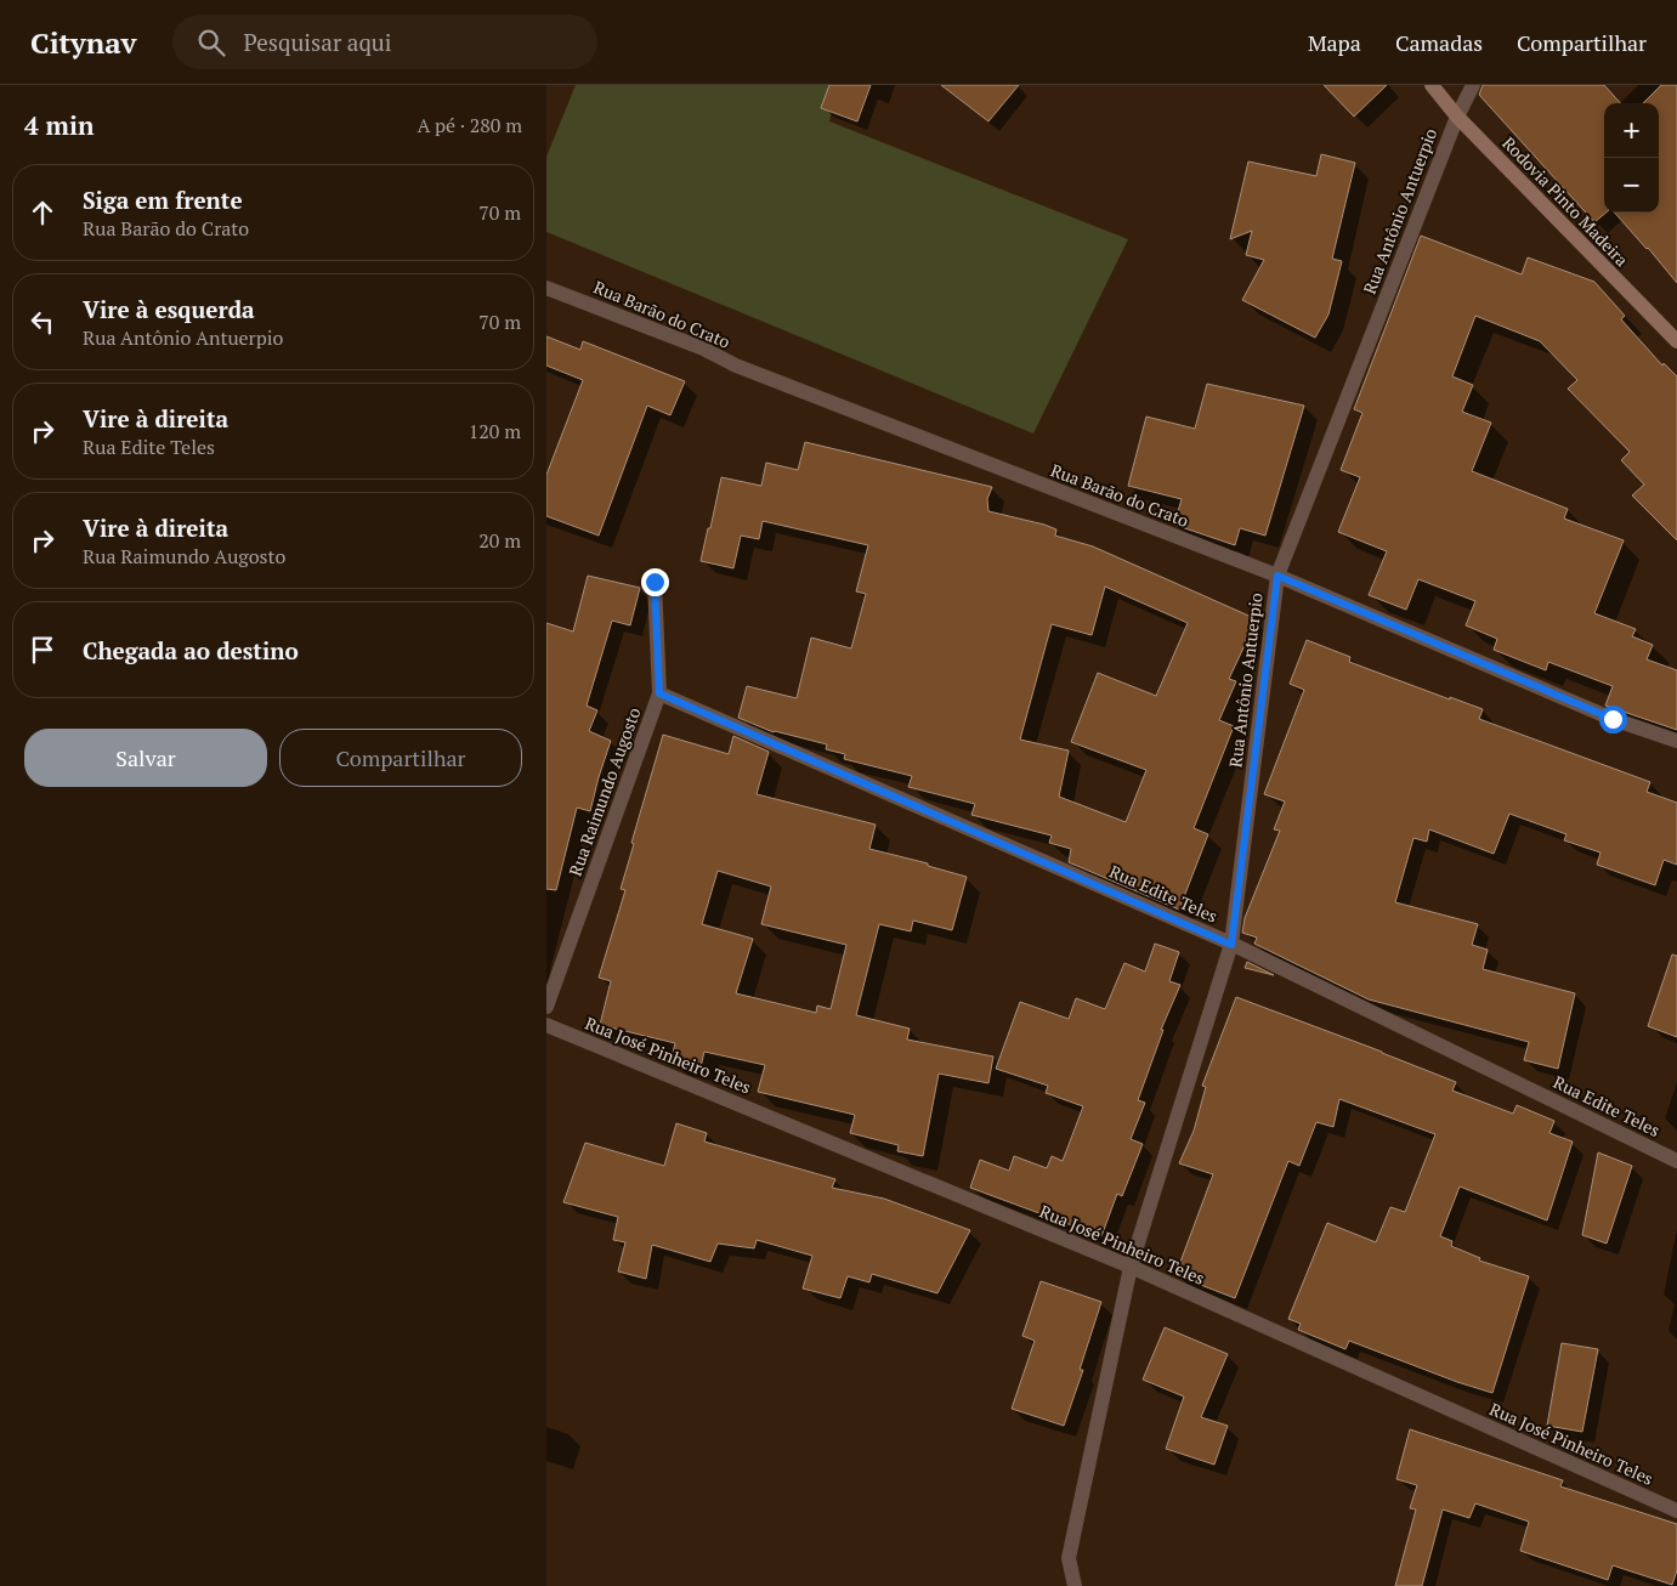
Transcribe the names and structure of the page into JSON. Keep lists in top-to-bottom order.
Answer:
{
  "streets": {
    "main road": ["Rodovia Pinto Madeira"],
    "street": [
      "Rua Antônio Antuerpio",
      "Rua Barão do Crato",
      "Rua Raimundo Augosto",
      "Rua Edite Teles",
      "Rua José Pinheiro Teles"
    ]
  },
  "crossings": [
    ["Rodovia Pinto Madeira", "Rua Antônio Antuerpio"],
    ["Rua Antônio Antuerpio", "Rua Barão do Crato"],
    ["Rua Antônio Antuerpio", "Rua Edite Teles"],
    ["Rua Antônio Antuerpio", "Rua José Pinheiro Teles"],
    ["Rua Raimundo Augosto", "Rua Edite Teles"]
  ],
  "page": {
    "header": "Citynav",
    "search": "Pesquisar aqui",
    "nav": ["Mapa", "Camadas", "Compartilhar"],
    "heading": ["4 min", "A pé · 280 m"],
    "map_buttons": ["+", "−"],
    "list": [
      ["Siga em frente", "Rua Barão do Crato", "70 m"],
      ["Vire à esquerda", "Rua Antônio Antuerpio", "70 m"],
      ["Vire à direita", "Rua Edite Teles", "120 m"],
      ["Vire à direita", "Rua Raimundo Augosto", "20 m"],
      "Chegada ao destino"
    ],
    "buttons": ["Salvar", "Compartilhar"]
  }
}
